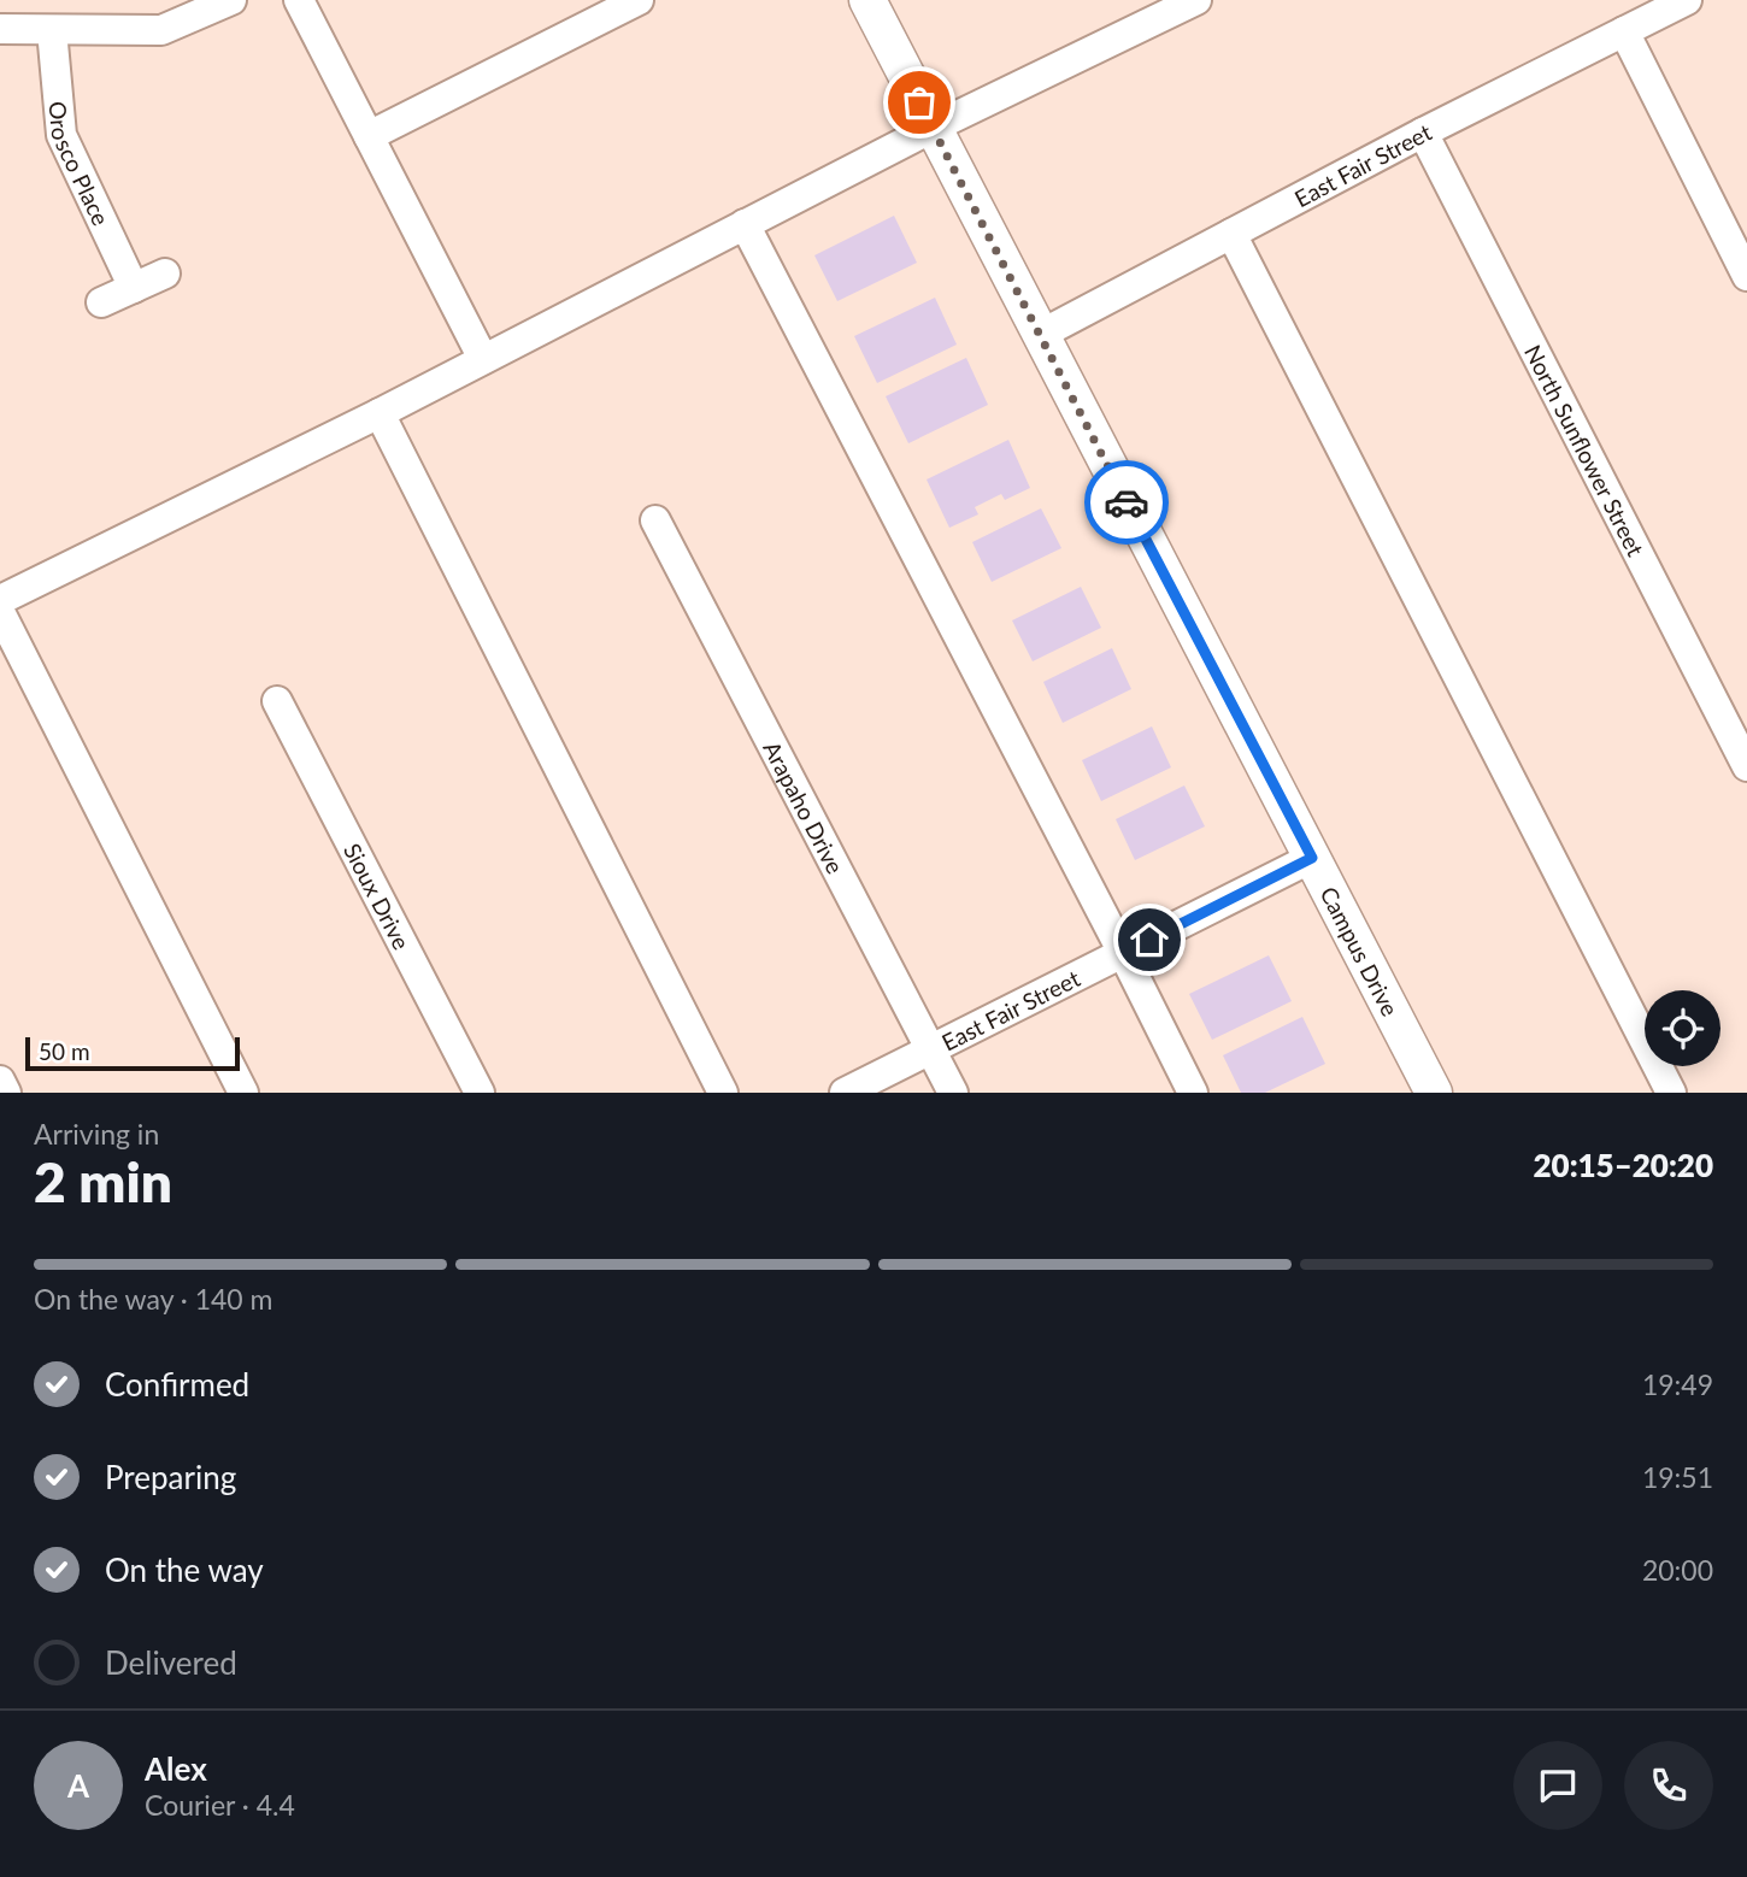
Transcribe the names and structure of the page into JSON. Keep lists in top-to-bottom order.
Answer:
{
  "streets": {
    "main road": ["Campus Drive"],
    "street": [
      "Orosco Place",
      "East Fair Street",
      "North Sunflower Street",
      "Arapaho Drive",
      "Sioux Drive"
    ]
  },
  "crossings": [
    ["East Fair Street", "North Sunflower Street"],
    ["East Fair Street", "Arapaho Drive"],
    ["East Fair Street", "Campus Drive"]
  ],
  "scale_bar": "50 m",
  "page": {
    "scale": "50 m",
    "heading": ["2 min", "Arriving in", "20:15–20:20"],
    "panel": ["Alex", "Courier · 4.4"],
    "bar": "On the way · 140 m",
    "list": [
      ["Confirmed", "19:49"],
      ["Preparing", "19:51"],
      ["On the way", "20:00"],
      "Delivered"
    ],
    "round": "A"
  }
}
